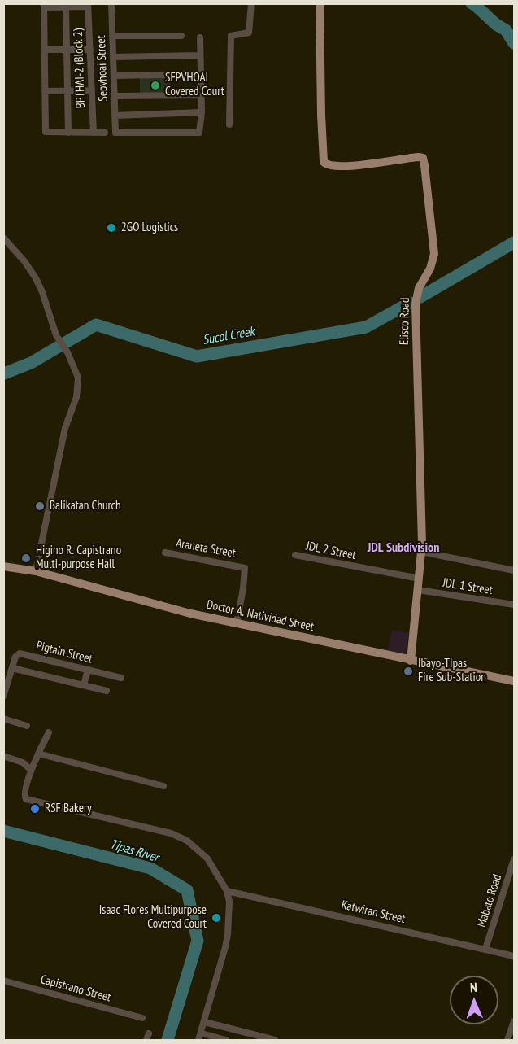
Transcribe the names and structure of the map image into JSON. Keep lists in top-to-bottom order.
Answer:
{
  "streets": {
    "main road": ["Elisco Road", "Doctor A. Natividad Street"],
    "street": [
      "BPTHAI-2 (Block 2)",
      "Sepvhoai Street",
      "Araneta Street",
      "JDL 2 Street",
      "JDL 1 Street",
      "Pigtain Street",
      "Mabato Road",
      "Katwiran Street",
      "Capistrano Street"
    ]
  },
  "crossings": [
    ["Elisco Road", "JDL 2 Street"],
    ["Elisco Road", "JDL 1 Street"],
    ["Elisco Road", "Doctor A. Natividad Street"],
    ["Araneta Street", "Doctor A. Natividad Street"],
    ["Mabato Road", "Katwiran Street"]
  ],
  "districts": ["JDL Subdivision"],
  "water": ["Sucol Creek", "Tipas River"],
  "places": [
    "SEPVHOAI Covered Court",
    "2GO Logistics",
    "Balikatan Church",
    "Higino R. Capistrano Multi-purpose Hall",
    "Ibayo-TIpas Fire Sub-Station",
    "RSF Bakery",
    "Isaac Flores Multipurpose Covered Court"
  ],
  "north": "top"
}
